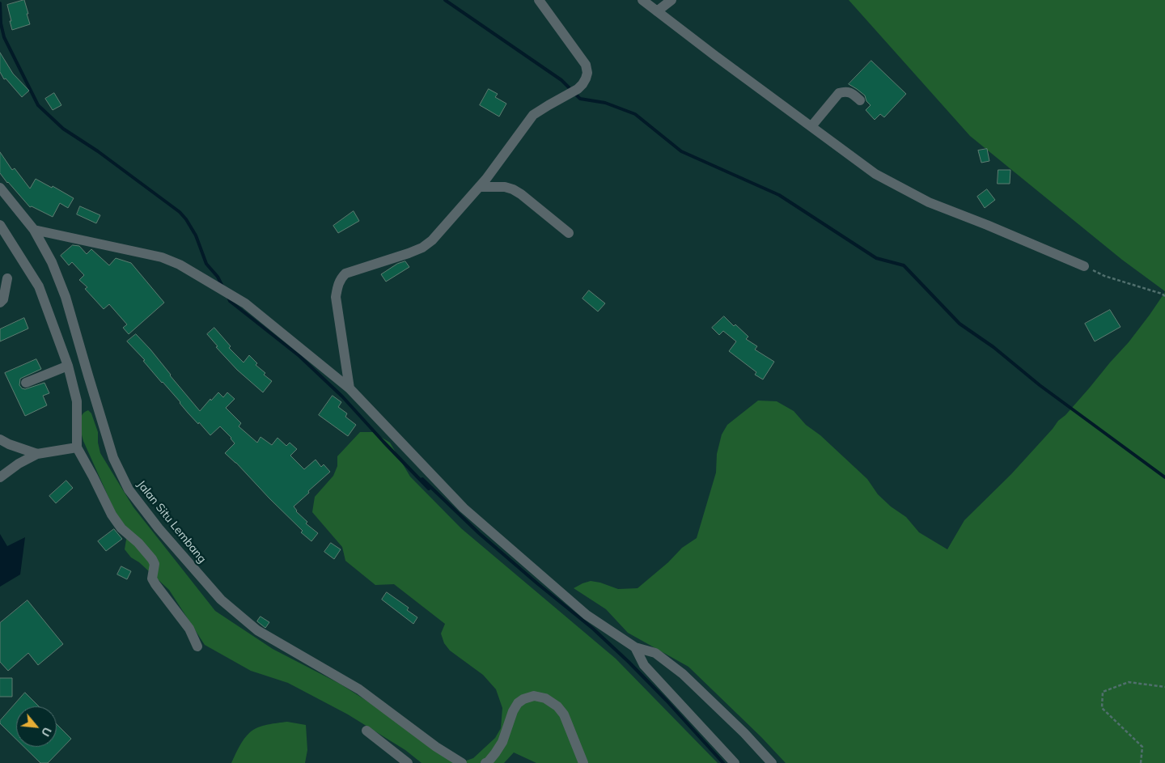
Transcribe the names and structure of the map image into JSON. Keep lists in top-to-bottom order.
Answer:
{
  "streets": {
    "street": ["Jalan Situ Lembang"]
  },
  "north": "bottom right"
}
